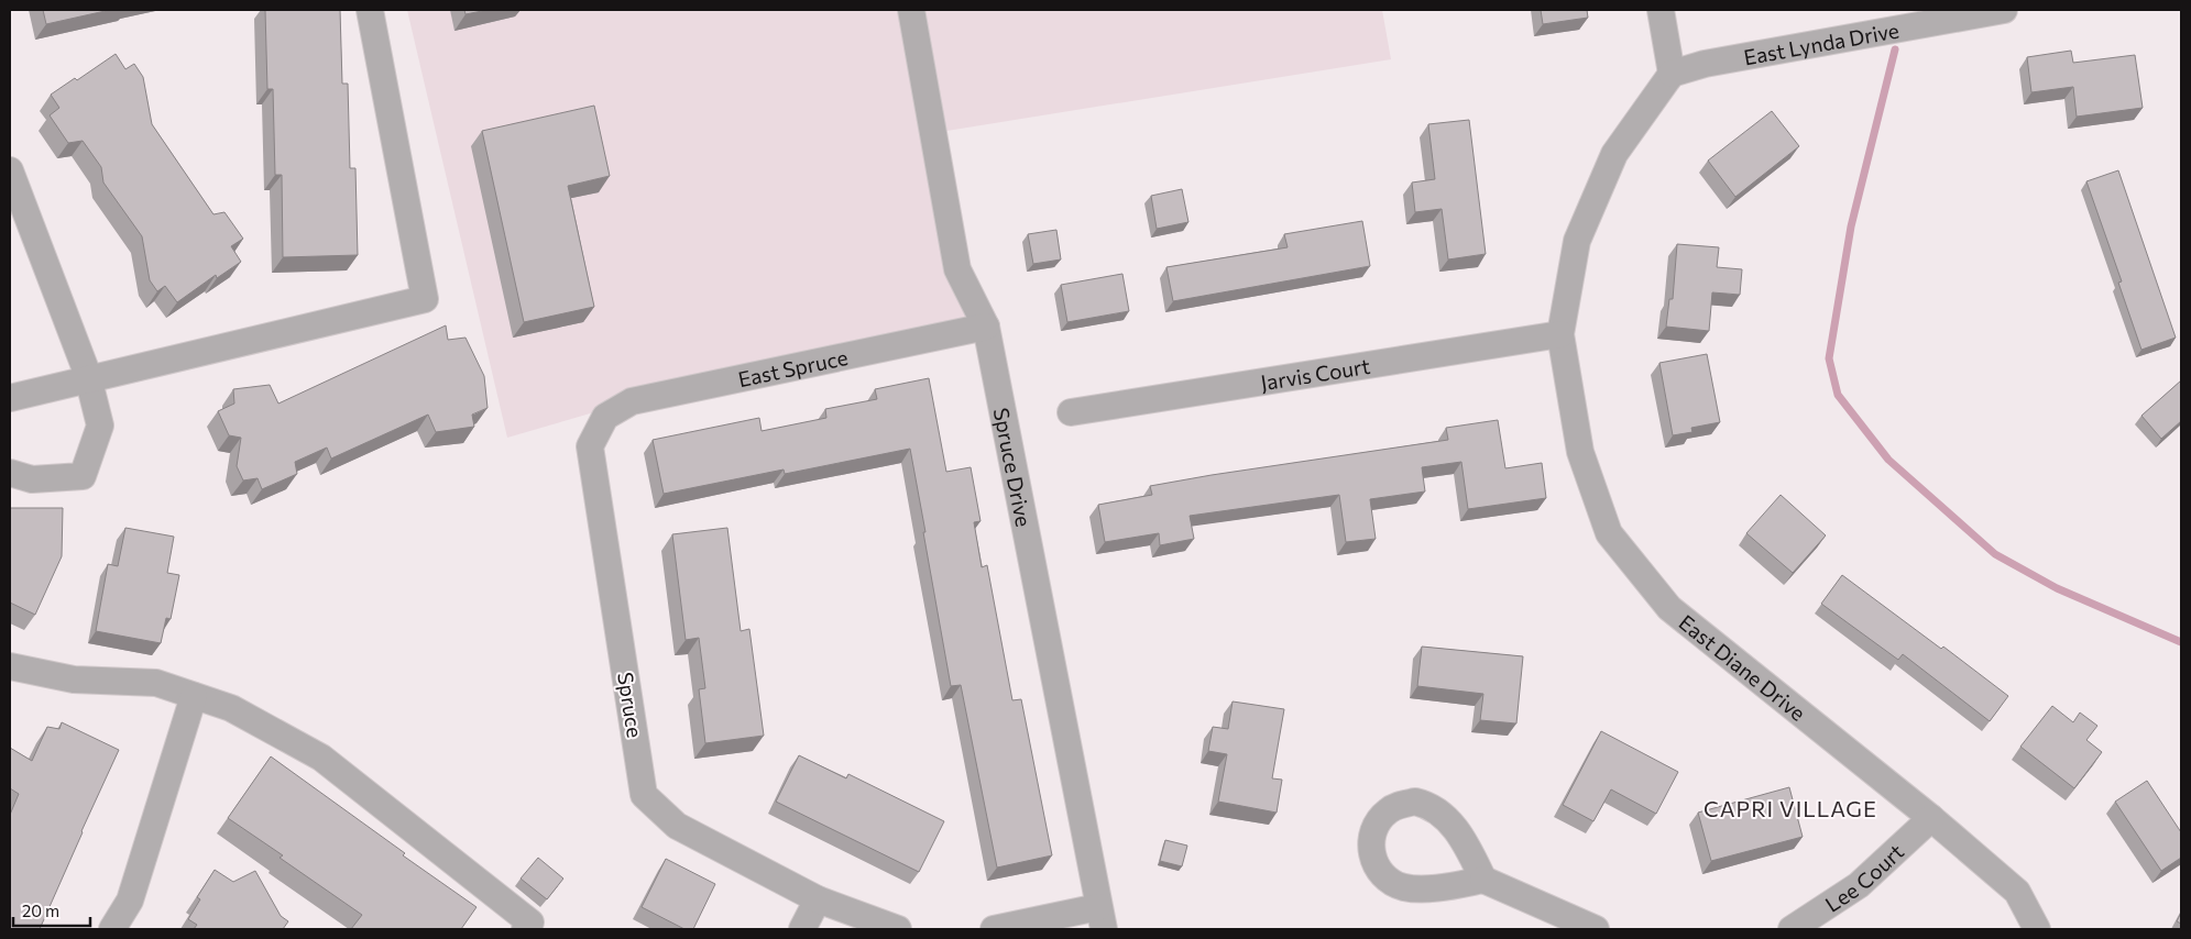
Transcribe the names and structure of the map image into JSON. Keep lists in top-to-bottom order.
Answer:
{
  "streets": {
    "street": [
      "East Lynda Drive",
      "East Spruce",
      "Jarvis Court",
      "Spruce Drive",
      "East Diane Drive",
      "Spruce",
      "Lee Court"
    ]
  },
  "crossings": [
    ["East Lynda Drive", "East Diane Drive"],
    ["East Spruce", "Spruce Drive"],
    ["East Spruce", "Spruce"],
    ["Jarvis Court", "East Diane Drive"],
    ["East Diane Drive", "Lee Court"]
  ],
  "districts": ["CAPRI VILLAGE"],
  "scale_bar": "20 m"
}
